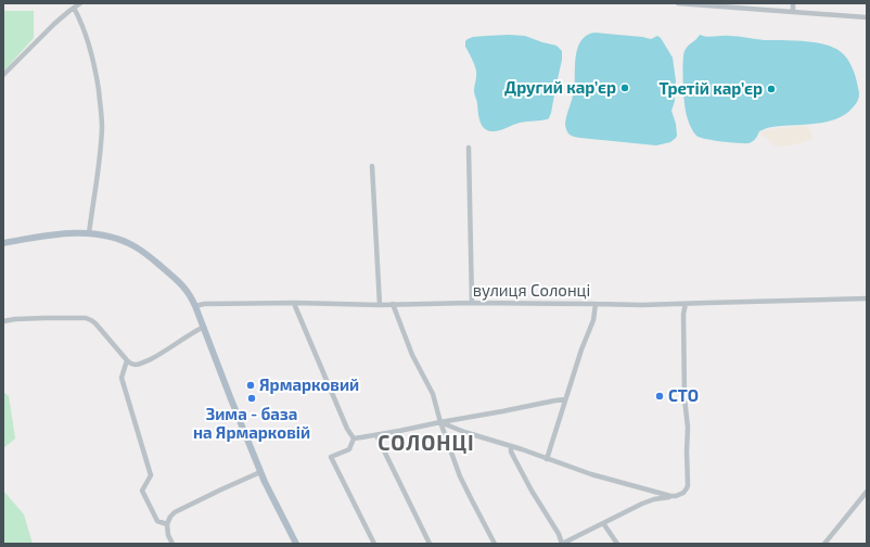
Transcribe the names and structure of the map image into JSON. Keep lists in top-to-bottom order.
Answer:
{
  "streets": {
    "street": ["вулиця Солонці"]
  },
  "districts": ["СОЛОНЦІ"],
  "places": [
    "Другий кар’єр",
    "Третій кар’єр",
    "Ярмарковий",
    "СТО",
    "Зима - база на Ярмарковій"
  ]
}
